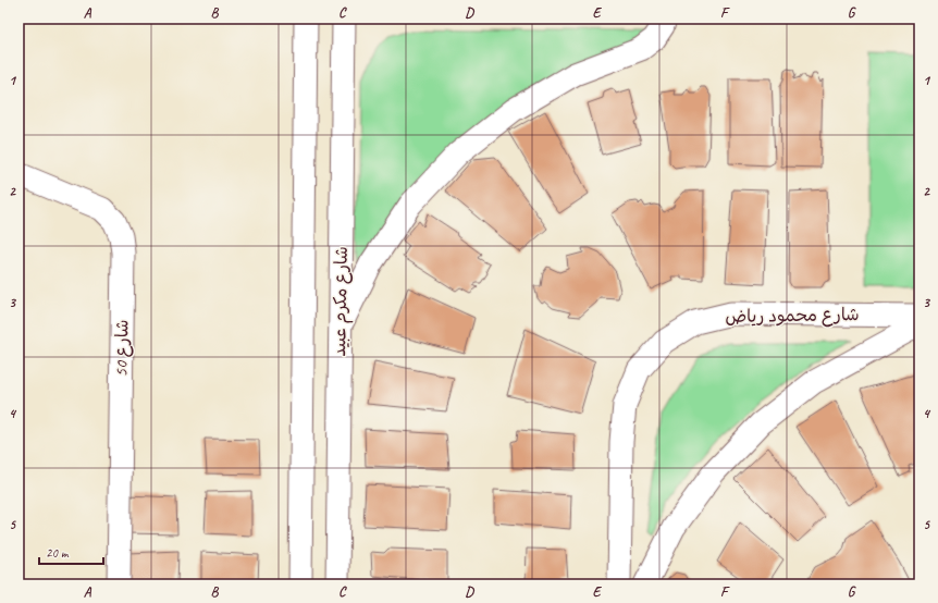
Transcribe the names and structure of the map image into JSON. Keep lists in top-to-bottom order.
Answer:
{
  "streets": {
    "street": ["شارع مكرم عبيد", "شارع محمود رياض", "شارع 50"]
  },
  "scale_bar": "20 m",
  "grid": {
    "columns": [
      "A",
      "B",
      "C",
      "D",
      "E",
      "F",
      "G"
    ],
    "rows": [
      "1",
      "2",
      "3",
      "4",
      "5"
    ]
  }
}
